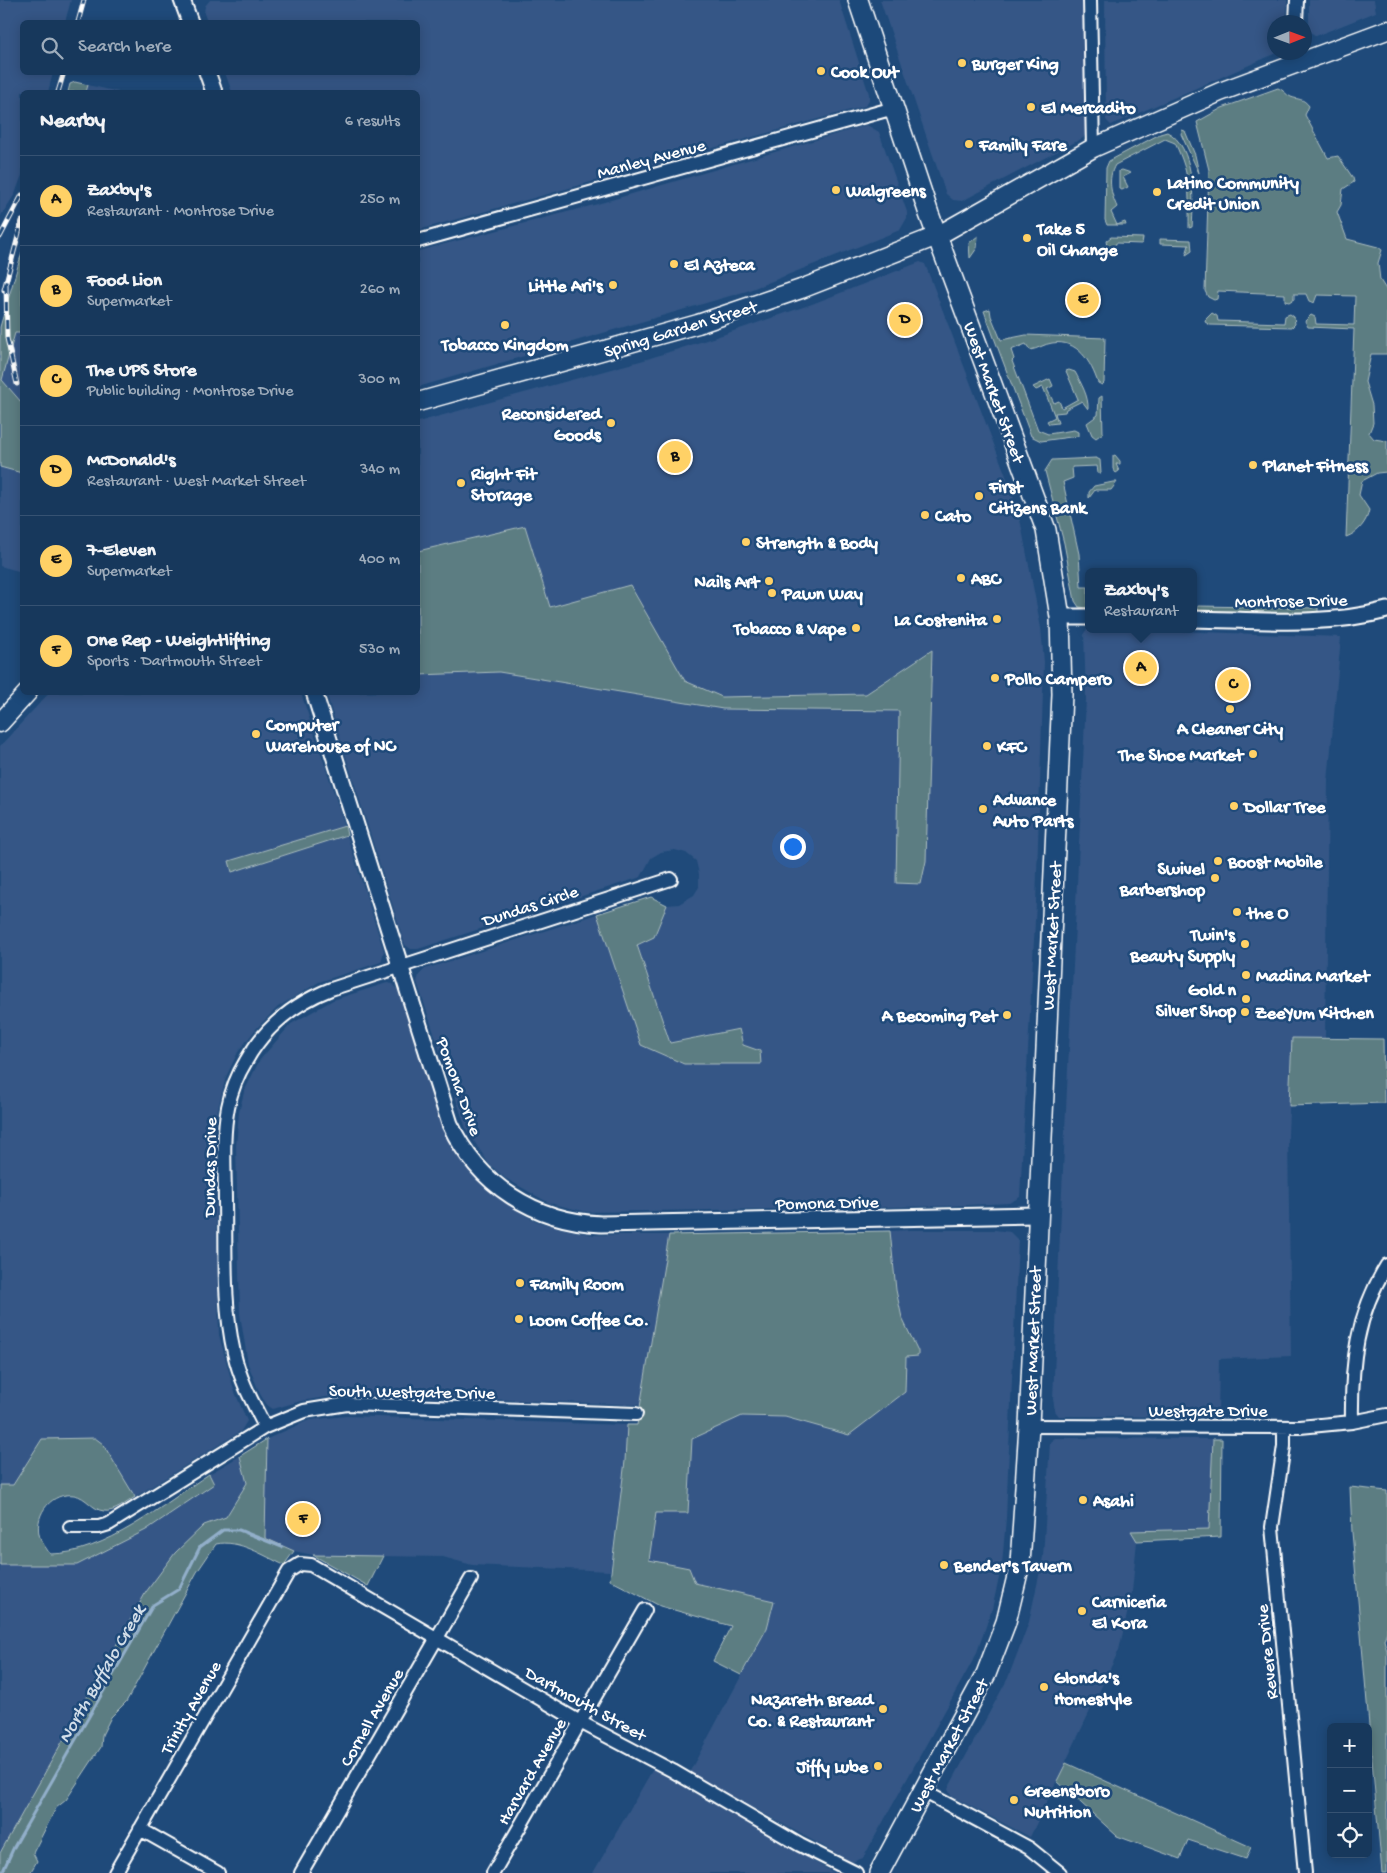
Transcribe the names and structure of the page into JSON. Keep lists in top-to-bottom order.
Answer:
{
  "streets": {
    "main road": ["Spring Garden Street", "West Market Street"],
    "street": [
      "Manley Avenue",
      "Montrose Drive",
      "Dundas Circle",
      "Pomona Drive",
      "Dundas Drive",
      "South Westgate Drive",
      "Westgate Drive",
      "Revere Drive",
      "Dartmouth Street",
      "Trinity Avenue",
      "Cornell Avenue",
      "Harvard Avenue"
    ]
  },
  "crossings": [
    ["Manley Avenue", "West Market Street"],
    ["Spring Garden Street", "West Market Street"],
    ["West Market Street", "Pomona Drive"],
    ["West Market Street", "Westgate Drive"],
    ["Dundas Circle", "Pomona Drive"],
    ["Dundas Circle", "Dundas Drive"],
    ["Pomona Drive", "Dundas Drive"],
    ["Dundas Drive", "South Westgate Drive"],
    ["Westgate Drive", "Revere Drive"],
    ["Dartmouth Street", "Trinity Avenue"],
    ["Dartmouth Street", "Cornell Avenue"],
    ["Dartmouth Street", "Harvard Avenue"]
  ],
  "water": ["North Buffalo Creek"],
  "places": [
    "Burger King",
    "Cook Out",
    "El Mercadito",
    "Family Fare",
    "Walgreens",
    "Latino Community Credit Union",
    "Take 5 Oil Change",
    "El Azteca",
    "Little Ari's",
    "Tobacco Kingdom",
    "Reconsidered Goods",
    "Planet Fitness",
    "Right Fit Storage",
    "First Citizens Bank",
    "Cato",
    "Strength & Body",
    "ABC",
    "Nails Art",
    "Pawn Way",
    "La Costenita",
    "Tobacco & Vape",
    "Pollo Campero",
    "A Cleaner City",
    "Computer Warehouse of NC",
    "KFC",
    "The Shoe Market",
    "Dollar Tree",
    "Advance Auto Parts",
    "Boost Mobile",
    "Swivel Barbershop",
    "the O",
    "Twin's Beauty Supply",
    "Madina Market",
    "Gold n Silver Shop",
    "ZeeYum Kitchen",
    "A Becoming Pet",
    "Family Room",
    "Loom Coffee Co.",
    "Asahi",
    "Bender's Tavern",
    "Carniceria El Kora",
    "Glonda's Homestyle",
    "Nazareth Bread Co. & Restaurant",
    "Jiffy Lube",
    "Greensboro Nutrition"
  ],
  "north": "right",
  "page": {
    "search": "Search here",
    "heading": ["Nearby", "6 results"],
    "list": [
      {
        "mark": "A",
        "name": "Zaxby's",
        "note": "Restaurant · Montrose Drive",
        "value": "250 m"
      },
      {
        "mark": "B",
        "name": "Food Lion",
        "note": "Supermarket",
        "value": "260 m"
      },
      {
        "mark": "C",
        "name": "The UPS Store",
        "note": "Public building · Montrose Drive",
        "value": "300 m"
      },
      {
        "mark": "D",
        "name": "McDonald's",
        "note": "Restaurant · West Market Street",
        "value": "340 m"
      },
      {
        "mark": "E",
        "name": "7-Eleven",
        "note": "Supermarket",
        "value": "400 m"
      },
      {
        "mark": "F",
        "name": "One Rep - Weightlifting",
        "note": "Sports · Dartmouth Street",
        "value": "530 m"
      }
    ],
    "pins": [
      "E",
      "D",
      "B",
      "A",
      "C",
      "F"
    ],
    "popup": ["Zaxby's", "Restaurant"],
    "map_buttons": ["+", "−"]
  }
}
